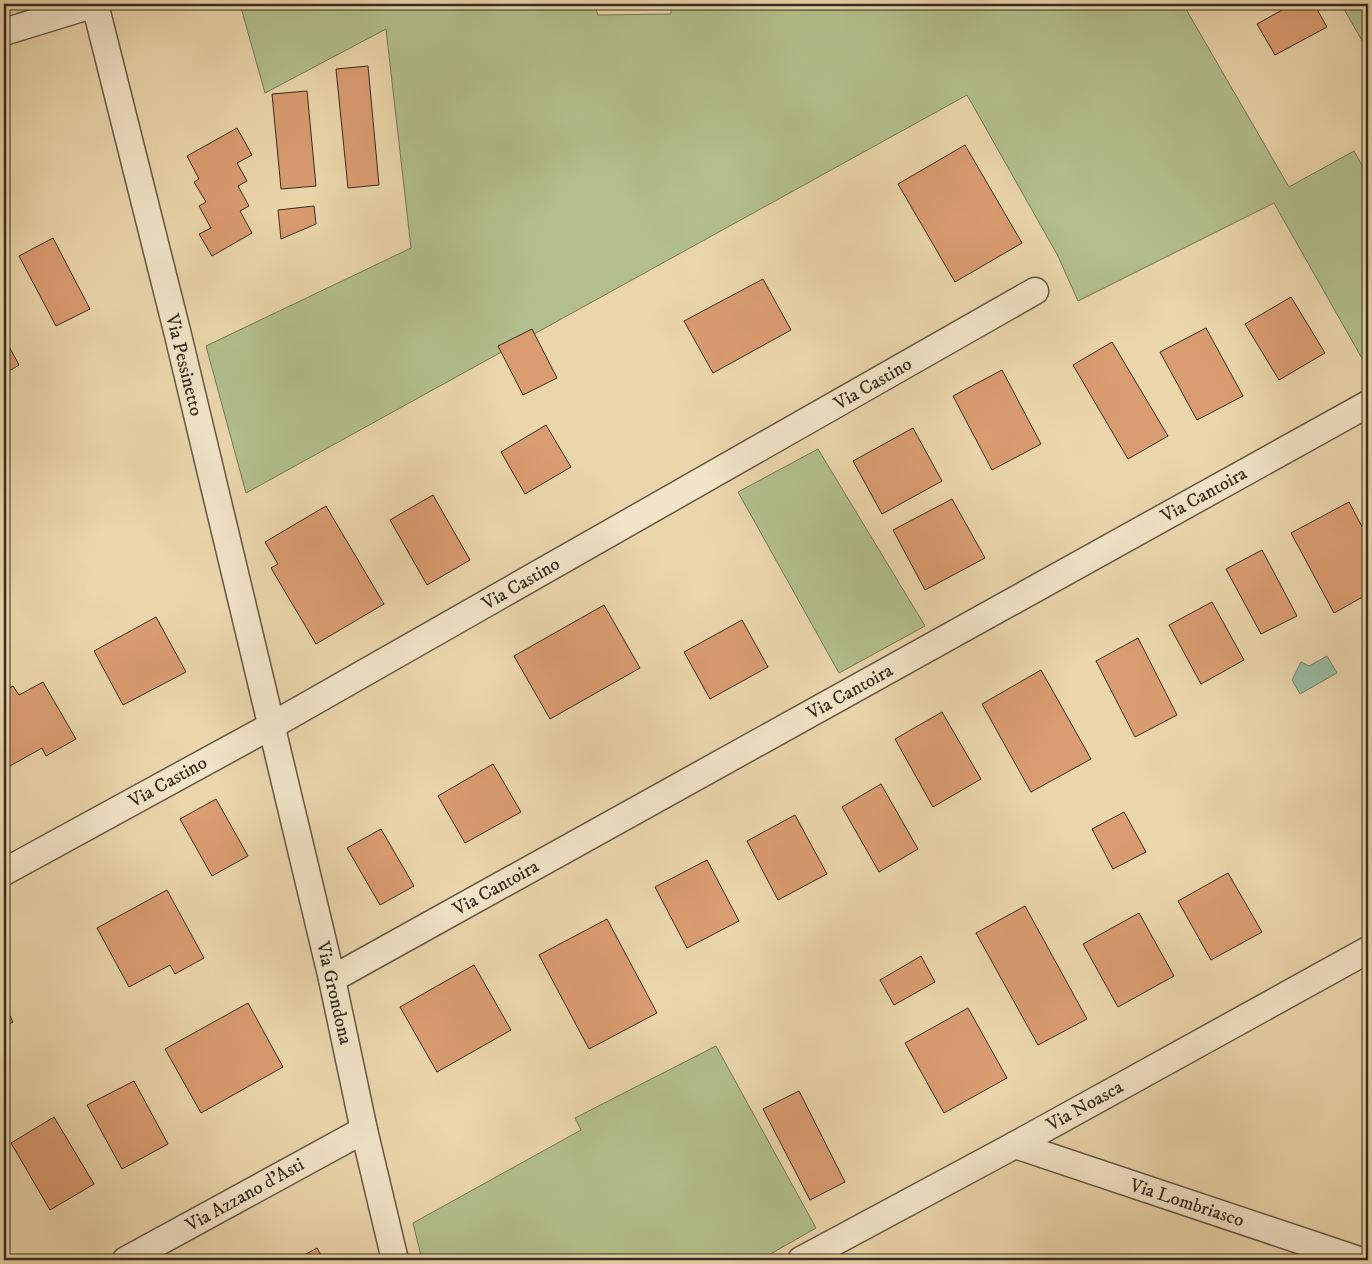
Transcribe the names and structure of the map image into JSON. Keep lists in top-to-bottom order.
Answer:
{
  "streets": {
    "street": [
      "Via Pessinetto",
      "Via Castino",
      "Via Cantoira",
      "Via Grondona",
      "Via Noasca",
      "Via Azzano d'Asti",
      "Via Lombriasco"
    ]
  },
  "crossings": [
    ["Via Pessinetto", "Via Castino"],
    ["Via Pessinetto", "Via Grondona"],
    ["Via Castino", "Via Grondona"],
    ["Via Cantoira", "Via Grondona"],
    ["Via Grondona", "Via Azzano d'Asti"],
    ["Via Noasca", "Via Lombriasco"]
  ]
}
